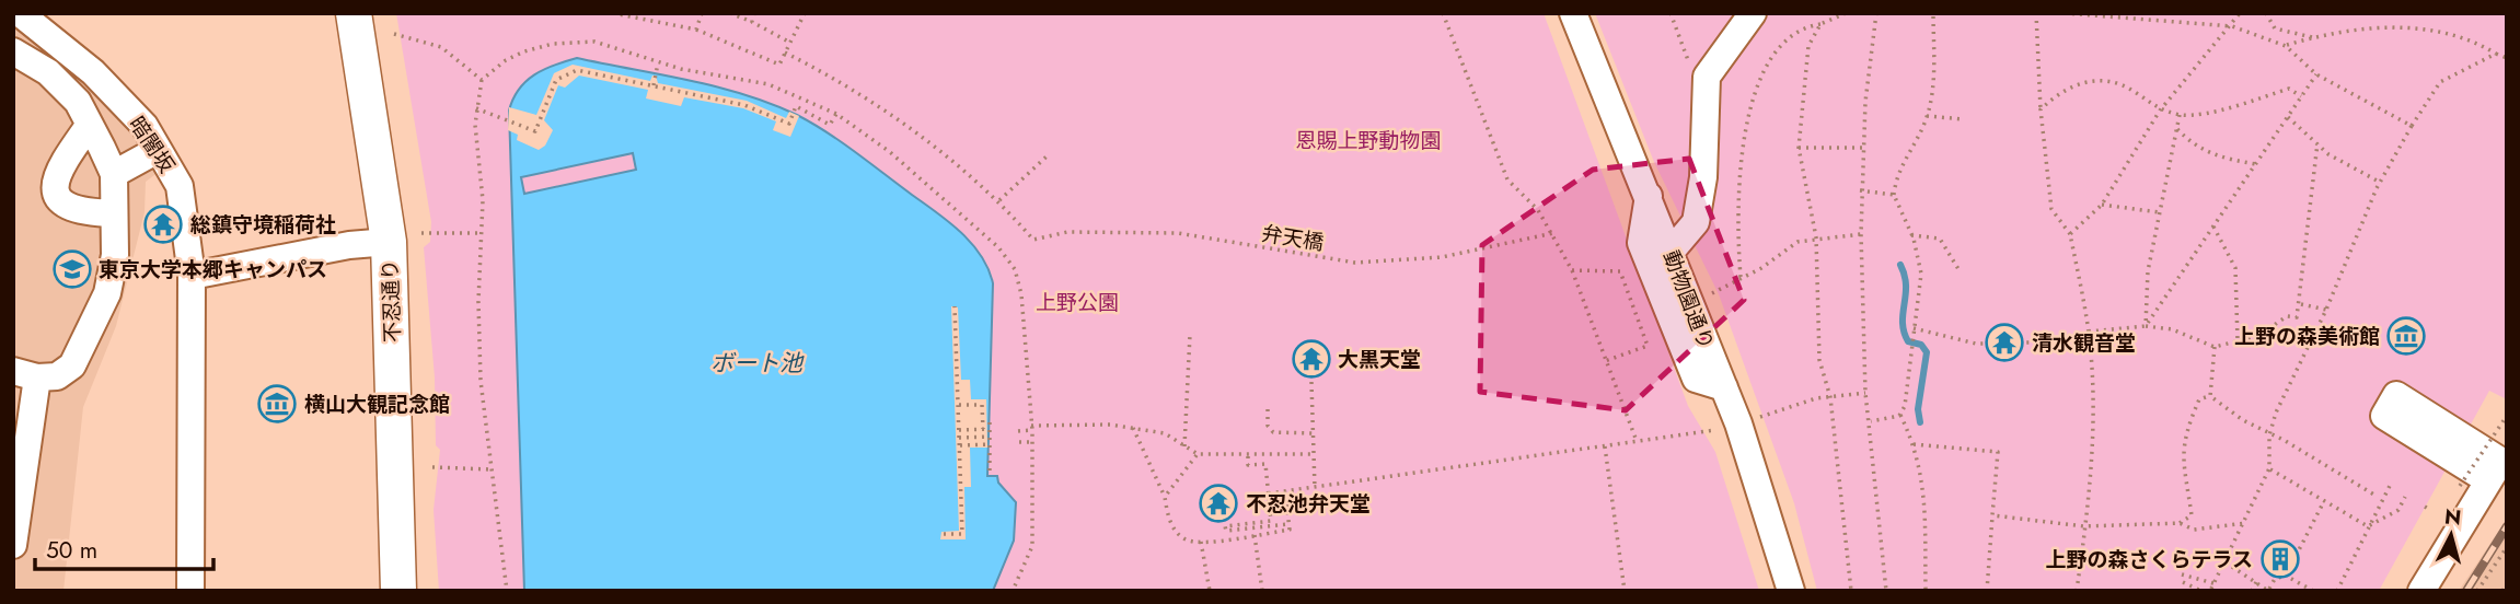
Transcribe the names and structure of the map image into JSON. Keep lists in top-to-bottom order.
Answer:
{
  "streets": {
    "main road": ["不忍通り"],
    "street": ["暗闇坂", "動物園通り"],
    "path": ["弁天橋"]
  },
  "water": ["ボート池"],
  "parks": ["恩賜上野動物園", "上野公園"],
  "places": {
    "temple": [
      "総鎮守境稲荷社",
      "清水観音堂",
      "大黒天堂",
      "不忍池弁天堂"
    ],
    "school or university": ["東京大学本郷キャンパス"],
    "museum": ["上野の森美術館", "横山大観記念館"],
    "building": ["上野の森さくらテラス"]
  },
  "scale_bar": "50 m",
  "north": "top"
}
